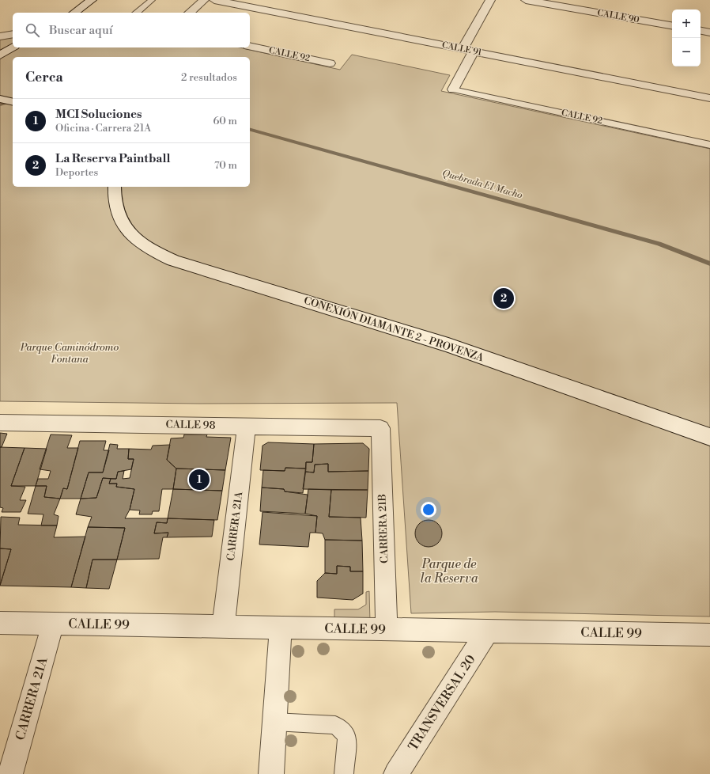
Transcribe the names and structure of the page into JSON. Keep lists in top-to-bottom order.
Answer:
{
  "streets": {
    "street": [
      "CALLE 90",
      "CALLE 91",
      "CALLE 92",
      "CONEXIÓN DIAMANTE 2 - PROVENZA",
      "CALLE 98",
      "CARRERA 21A",
      "CARRERA 21B",
      "CALLE 99",
      "TRANSVERSAL 20"
    ]
  },
  "crossings": [
    ["CALLE 98", "CARRERA 21A"],
    ["CALLE 98", "CARRERA 21B"],
    ["CARRERA 21A", "CALLE 99"],
    ["CARRERA 21B", "CALLE 99"],
    ["CALLE 99", "TRANSVERSAL 20"]
  ],
  "water": ["Quebrada El Macho"],
  "parks": ["Parque Caminódromo Fontana", "Parque de la Reserva"],
  "page": {
    "map_buttons": ["+", "−"],
    "search": "Buscar aquí",
    "heading": ["Cerca", "2 resultados"],
    "list": [
      {
        "mark": "1",
        "name": "MCI Soluciones",
        "note": "Oficina · Carrera 21A",
        "value": "60 m"
      },
      {
        "mark": "2",
        "name": "La Reserva Paintball",
        "note": "Deportes",
        "value": "70 m"
      }
    ],
    "pins": ["2", "1"]
  }
}
